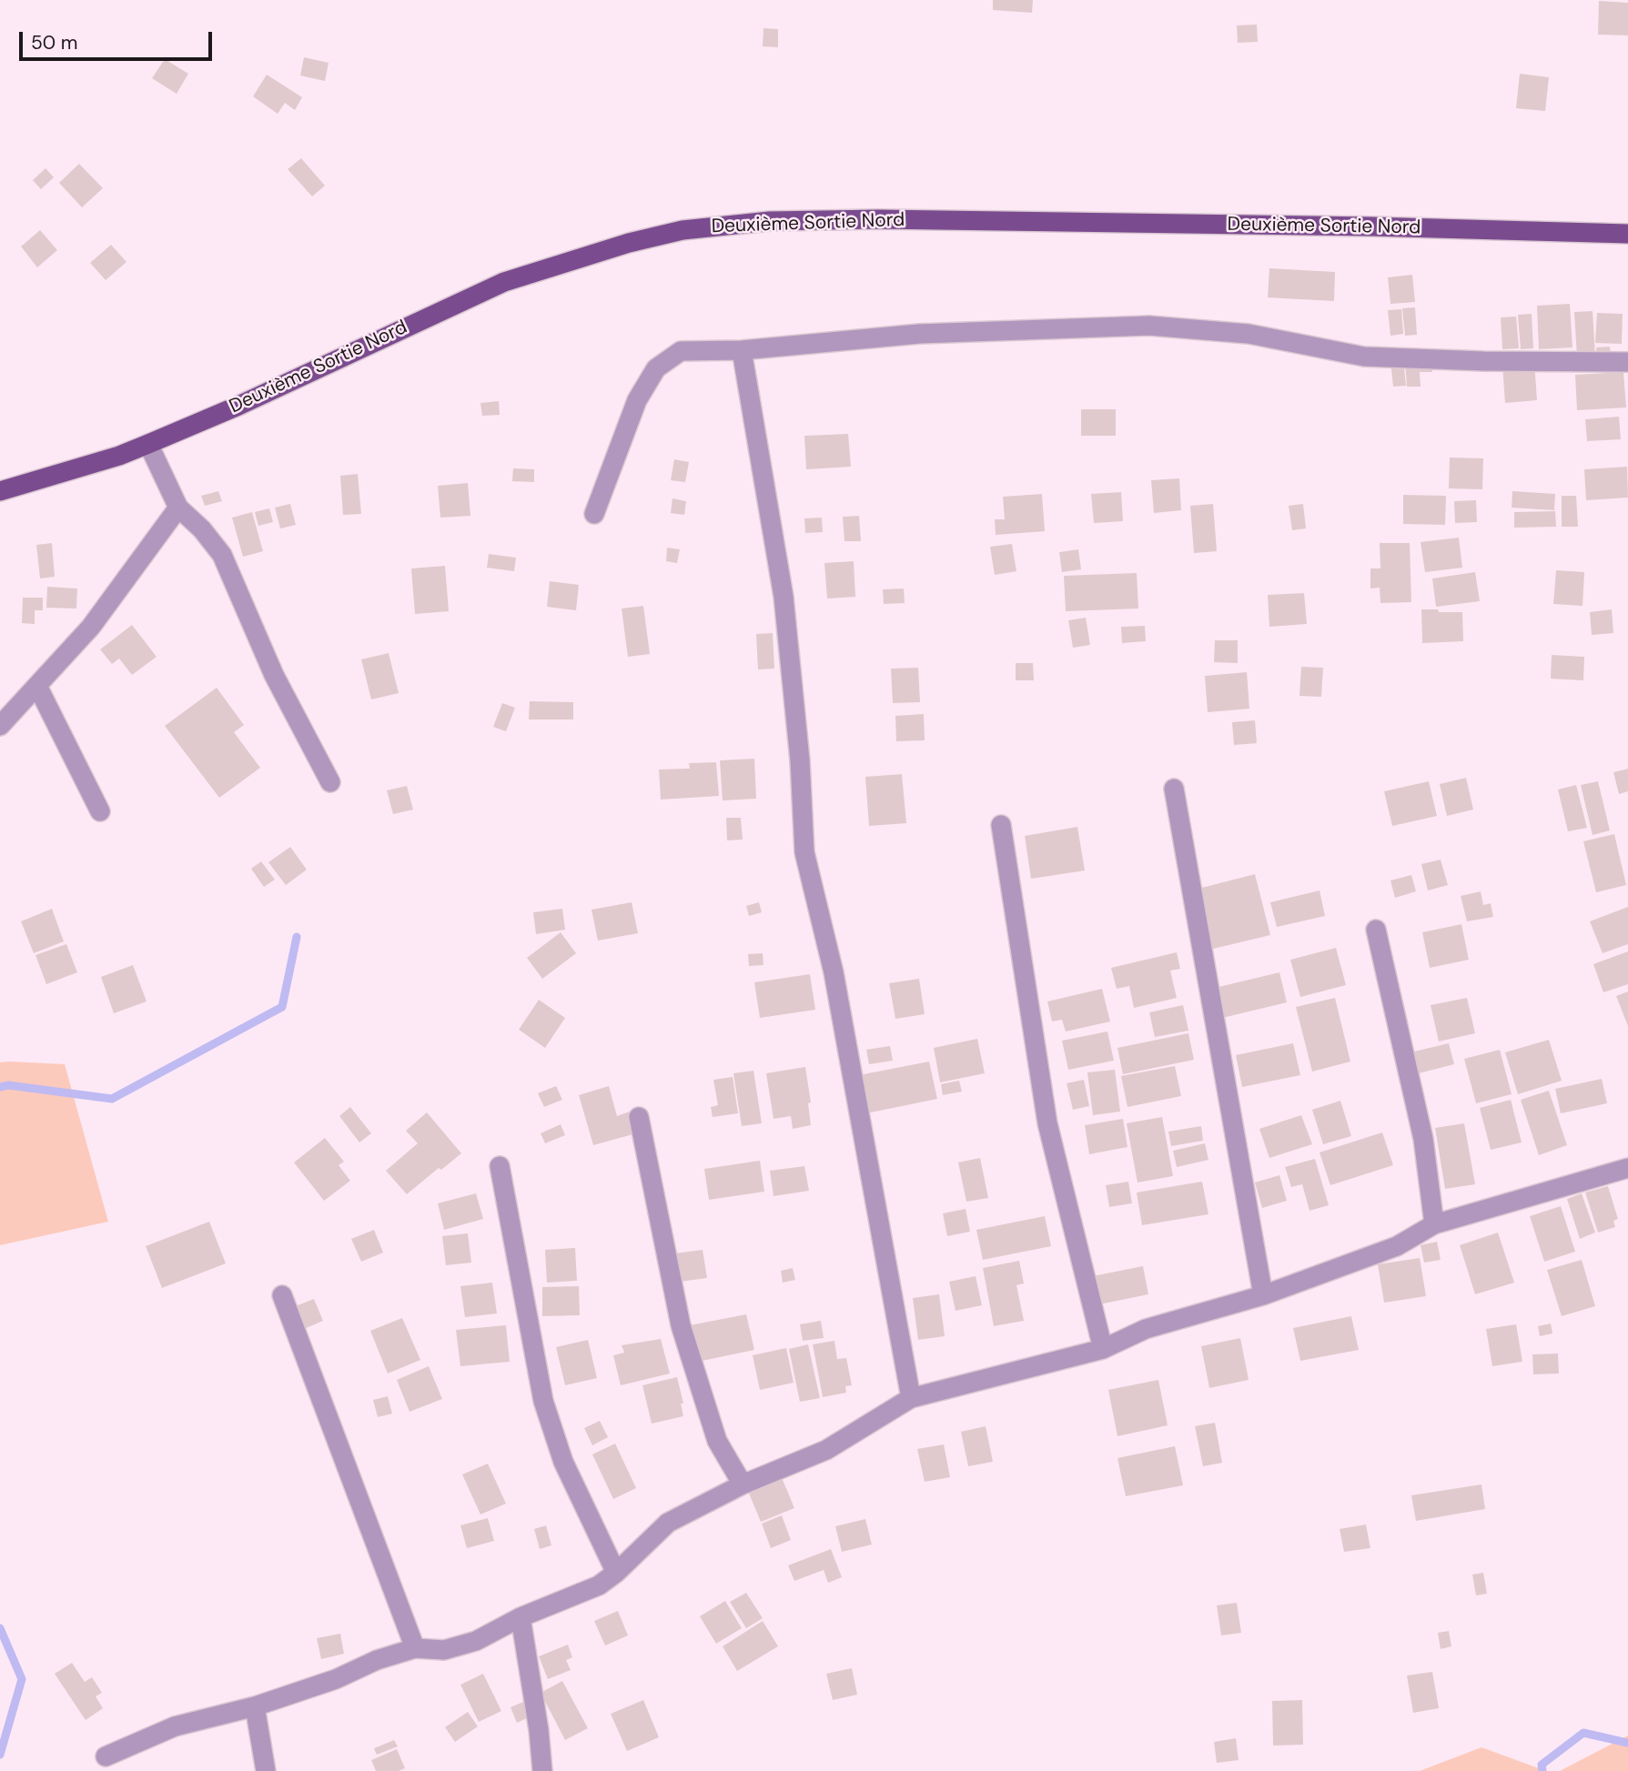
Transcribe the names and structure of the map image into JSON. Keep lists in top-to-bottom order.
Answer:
{
  "streets": {
    "main road": ["Deuxième Sortie Nord"]
  },
  "scale_bar": "50 m"
}
